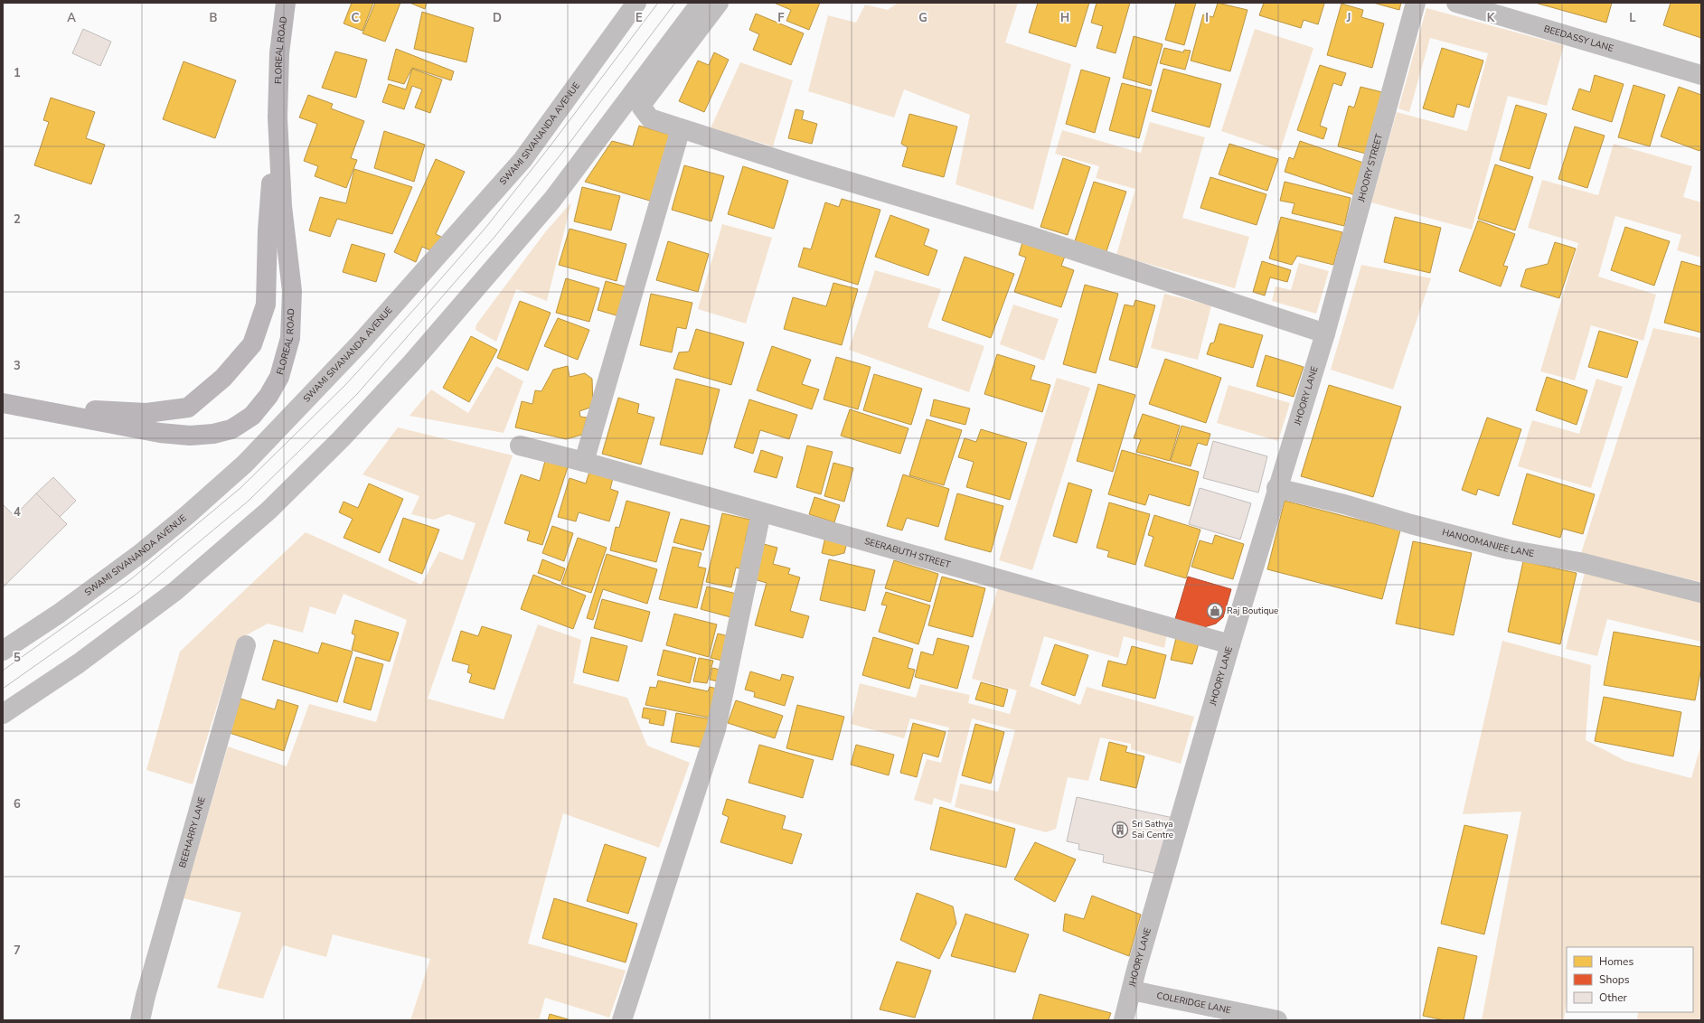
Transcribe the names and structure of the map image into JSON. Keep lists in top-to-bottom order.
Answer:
{
  "streets": {
    "main road": ["FLOREAL ROAD"],
    "street": [
      "BEEDASSY LANE",
      "SWAMI SIVANANDA AVENUE",
      "JHOORY STREET",
      "JHOORY LANE",
      "HANOOMANJEE LANE",
      "SEERABUTH STREET",
      "BEEHARRY LANE",
      "COLERIDGE LANE"
    ]
  },
  "crossings": [
    ["JHOORY STREET", "JHOORY LANE"],
    ["JHOORY LANE", "HANOOMANJEE LANE"],
    ["JHOORY LANE", "SEERABUTH STREET"],
    ["JHOORY LANE", "COLERIDGE LANE"]
  ],
  "places": {
    "shop": ["Raj Boutique"],
    "building": ["Sri Sathya Sai Centre"]
  },
  "legend": ["Homes", "Shops", "Other"],
  "grid": {
    "columns": [
      "A",
      "B",
      "C",
      "D",
      "E",
      "F",
      "G",
      "H",
      "I",
      "J",
      "K",
      "L"
    ],
    "rows": [
      "1",
      "2",
      "3",
      "4",
      "5",
      "6",
      "7"
    ]
  }
}
